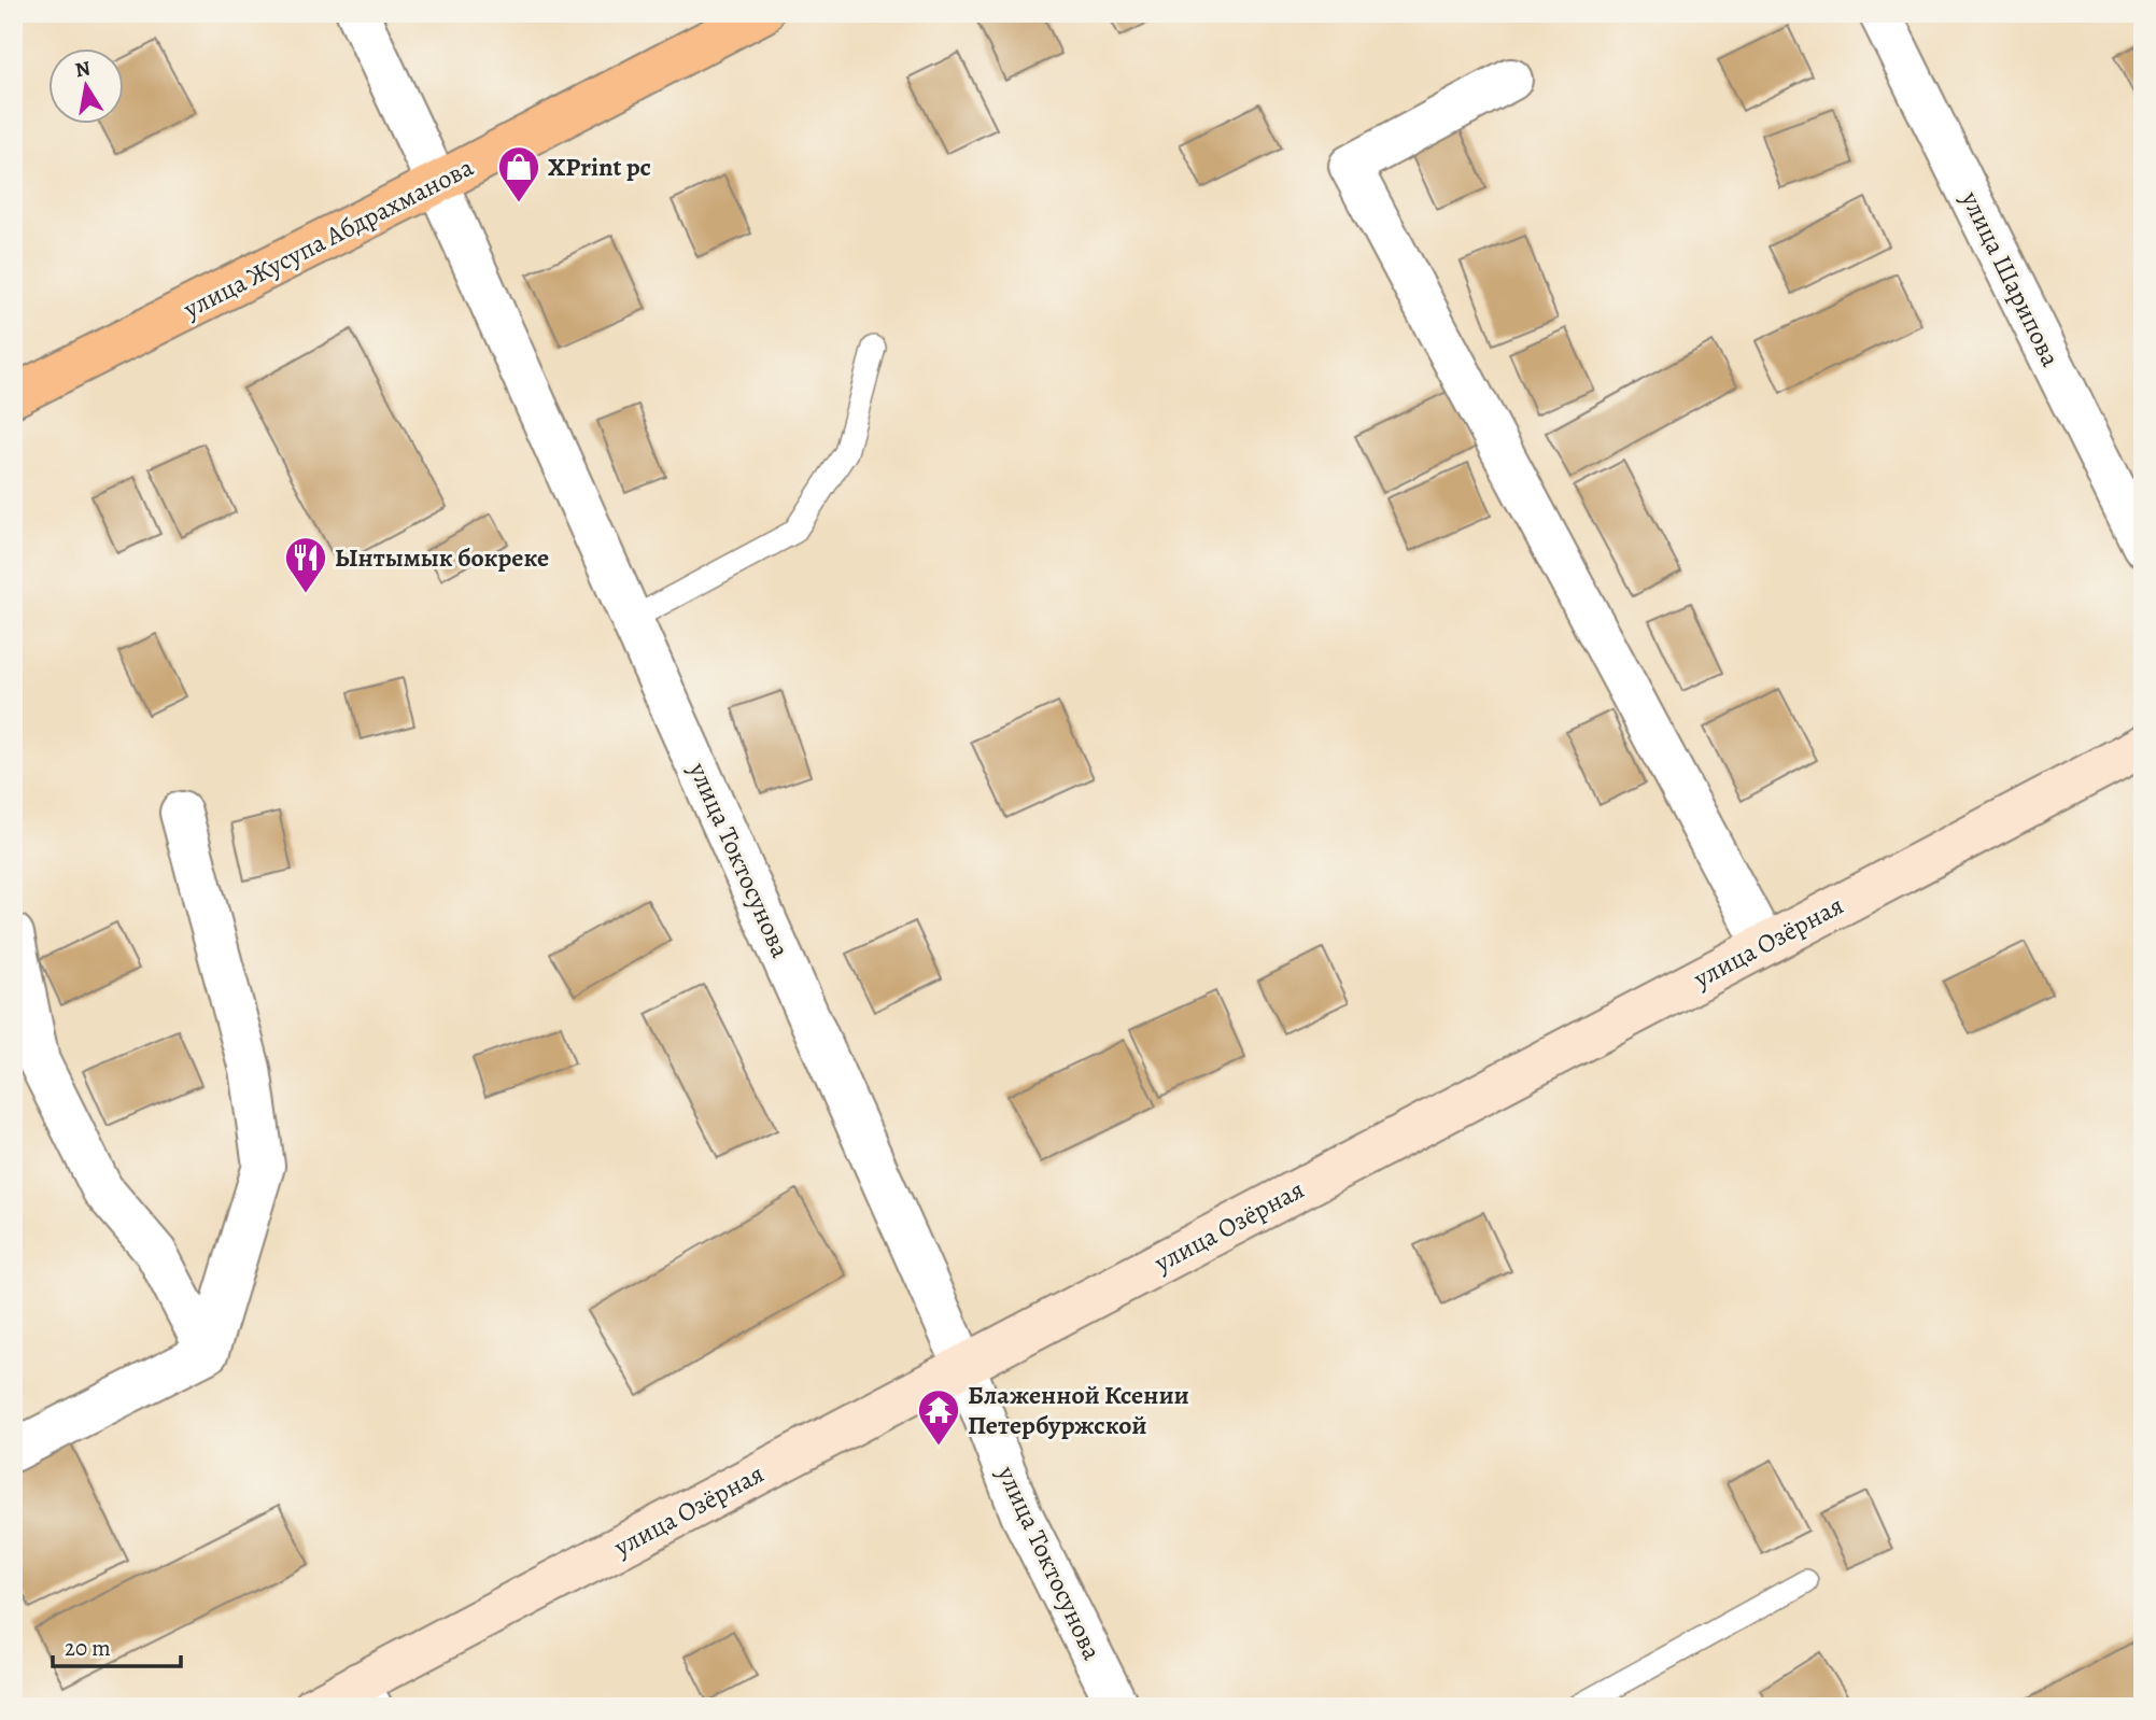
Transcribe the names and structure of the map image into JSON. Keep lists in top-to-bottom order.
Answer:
{
  "streets": {
    "highway": ["улица Жусупа Абдрахманова"],
    "street": ["улица Шарипова", "улица Токтосунова", "улица Озёрная"]
  },
  "crossings": [
    ["улица Жусупа Абдрахманова", "улица Токтосунова"],
    ["улица Токтосунова", "улица Озёрная"]
  ],
  "places": {
    "shop": ["XPrint pc"],
    "restaurant": ["Ынтымык бокреке"],
    "temple": ["Блаженной Ксении Петербуржской"]
  },
  "scale_bar": "20 m",
  "north": "top"
}
